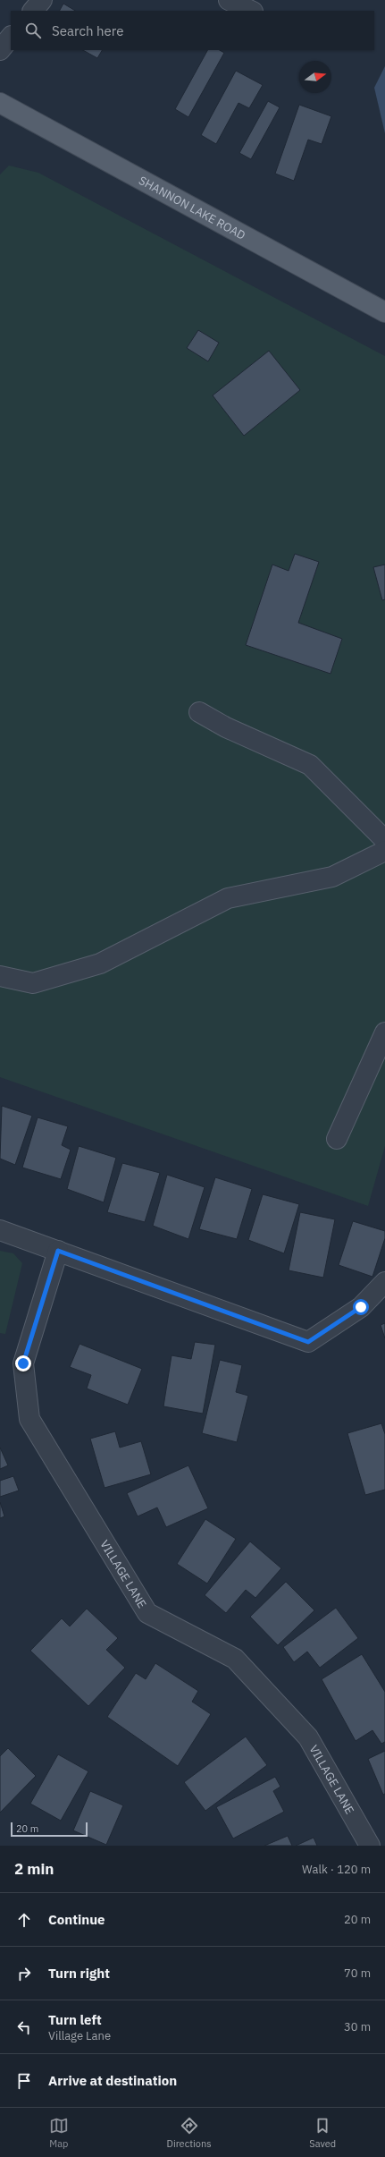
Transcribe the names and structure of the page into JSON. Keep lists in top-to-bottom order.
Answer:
{
  "streets": {
    "main road": ["SHANNON LAKE ROAD"],
    "street": ["VILLAGE LANE"]
  },
  "scale_bar": "20 m",
  "north": "right",
  "page": {
    "search": "Search here",
    "scale": "20 m",
    "heading": ["2 min", "Walk · 120 m"],
    "list": [
      ["Continue", "20 m"],
      ["Turn right", "70 m"],
      ["Turn left", "Village Lane", "30 m"],
      "Arrive at destination"
    ],
    "nav": ["Map", "Directions", "Saved"]
  }
}
